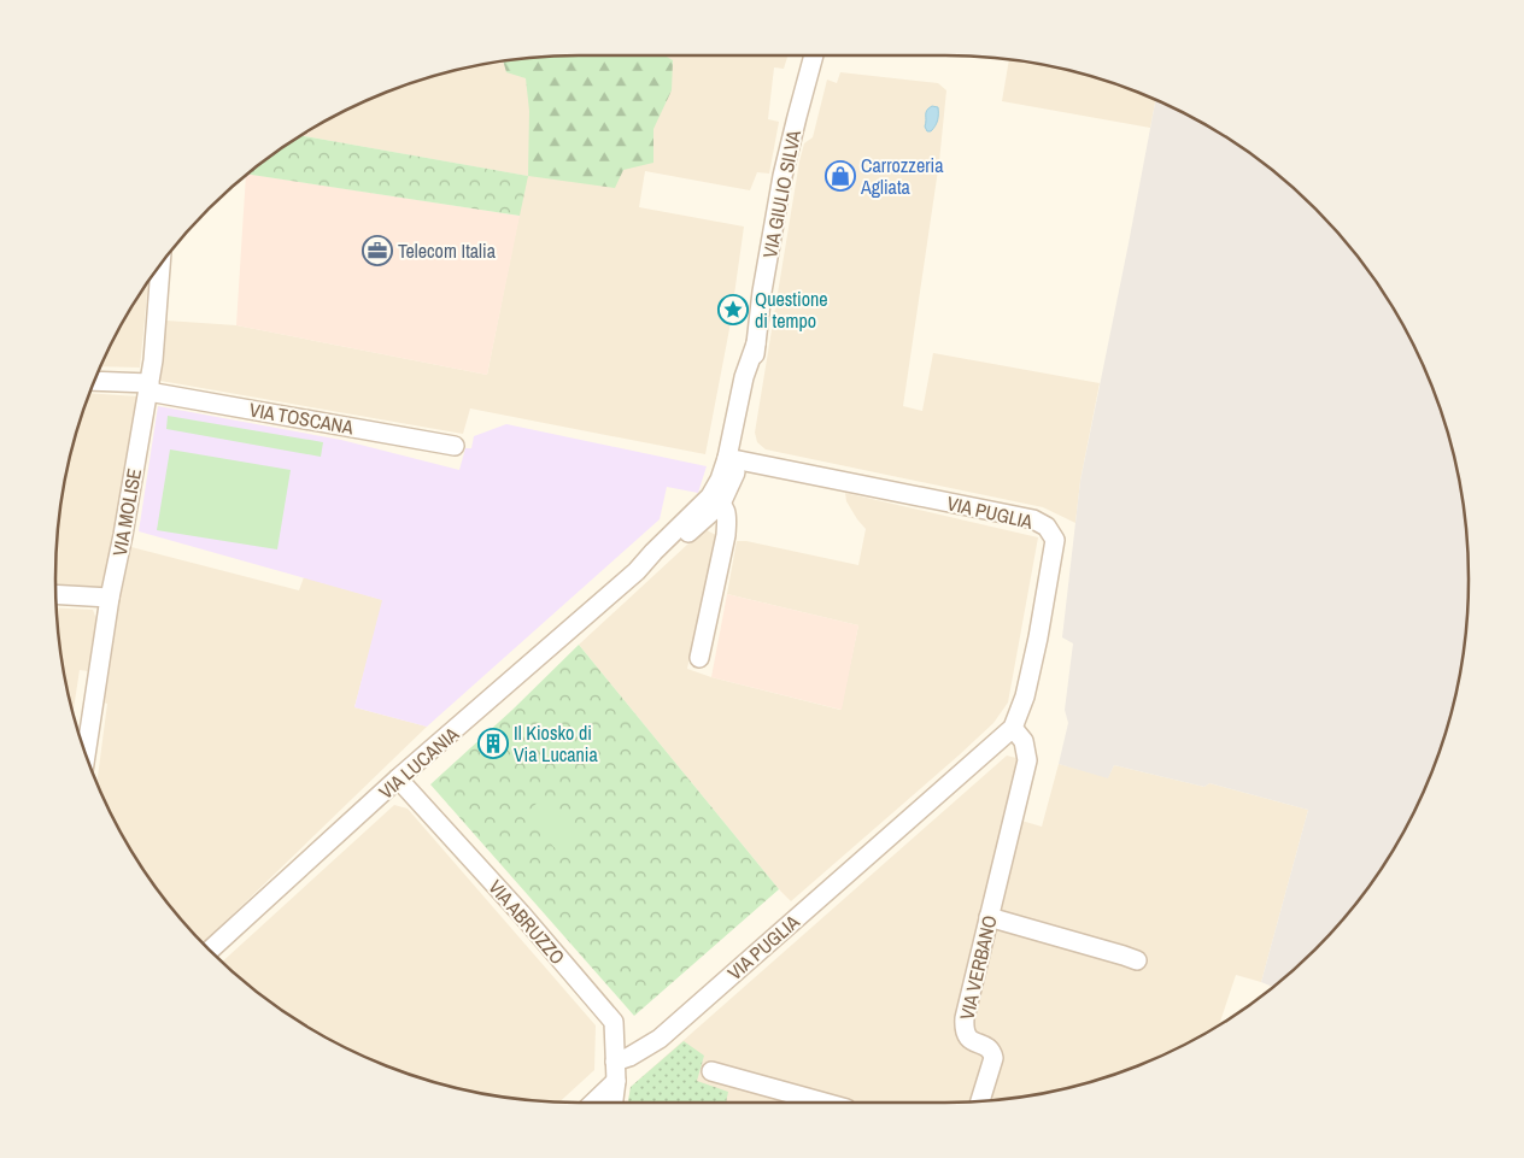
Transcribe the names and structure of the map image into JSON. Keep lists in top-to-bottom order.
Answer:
{
  "streets": {
    "street": [
      "VIA GIULIO SILVA",
      "VIA TOSCANA",
      "VIA MOLISE",
      "VIA PUGLIA",
      "VIA LUCANIA",
      "VIA ABRUZZO",
      "VIA VERBANO"
    ]
  },
  "crossings": [
    ["VIA GIULIO SILVA", "VIA PUGLIA"],
    ["VIA GIULIO SILVA", "VIA LUCANIA"],
    ["VIA TOSCANA", "VIA MOLISE"],
    ["VIA PUGLIA", "VIA ABRUZZO"],
    ["VIA PUGLIA", "VIA VERBANO"],
    ["VIA LUCANIA", "VIA ABRUZZO"]
  ],
  "places": {
    "shop": ["Carrozzeria Agliata"],
    "office": ["Telecom Italia"],
    "place": ["Questione di tempo"],
    "building": ["Il Kiosko di Via Lucania"]
  }
}
